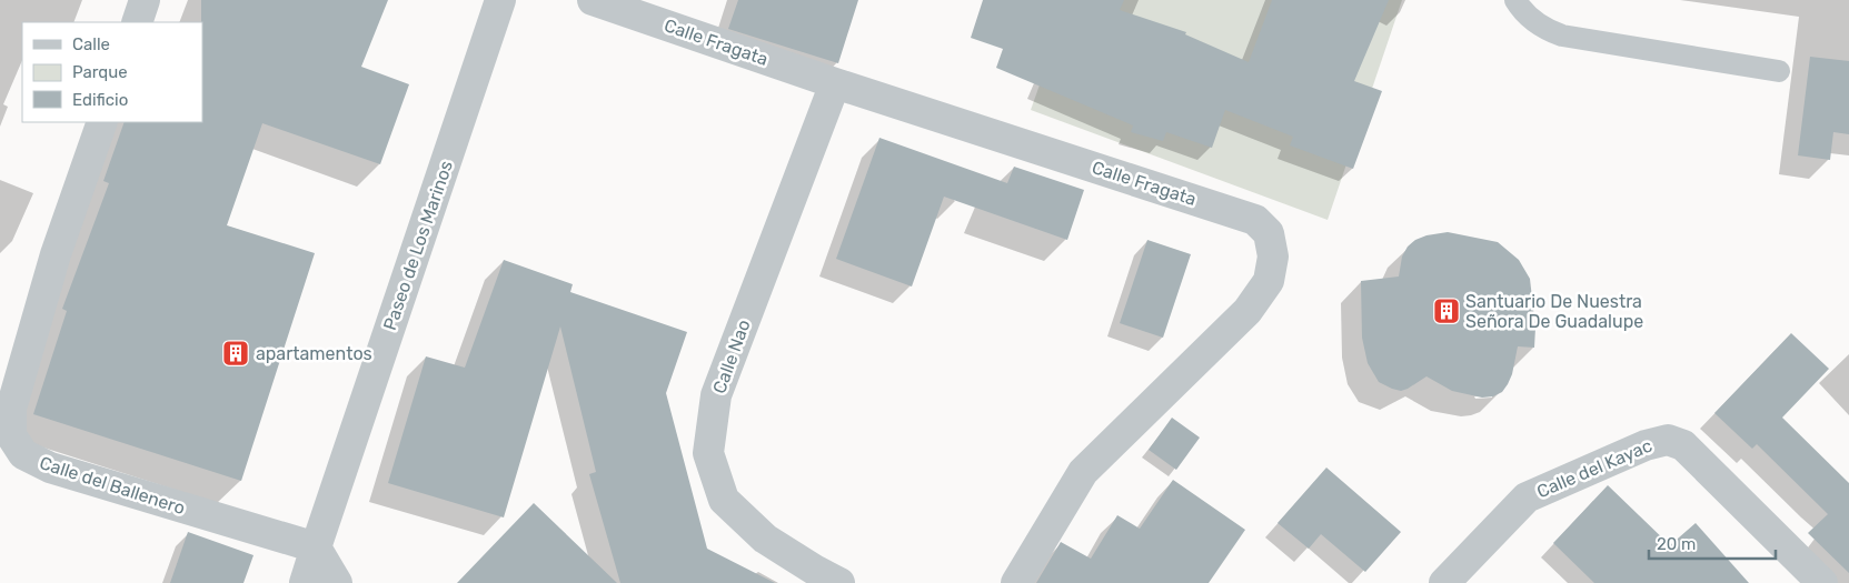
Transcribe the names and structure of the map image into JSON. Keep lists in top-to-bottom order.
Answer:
{
  "streets": {
    "street": [
      "Calle Fragata",
      "Paseo de Los Marinos",
      "Calle Nao",
      "Calle del Kayac",
      "Calle del Ballenero"
    ]
  },
  "crossings": [
    ["Calle Fragata", "Calle Nao"],
    ["Paseo de Los Marinos", "Calle del Ballenero"]
  ],
  "places": {
    "building": ["Santuario De Nuestra Señora De Guadalupe", "apartamentos"]
  },
  "legend": ["Calle", "Parque", "Edificio"],
  "scale_bar": "20 m"
}
